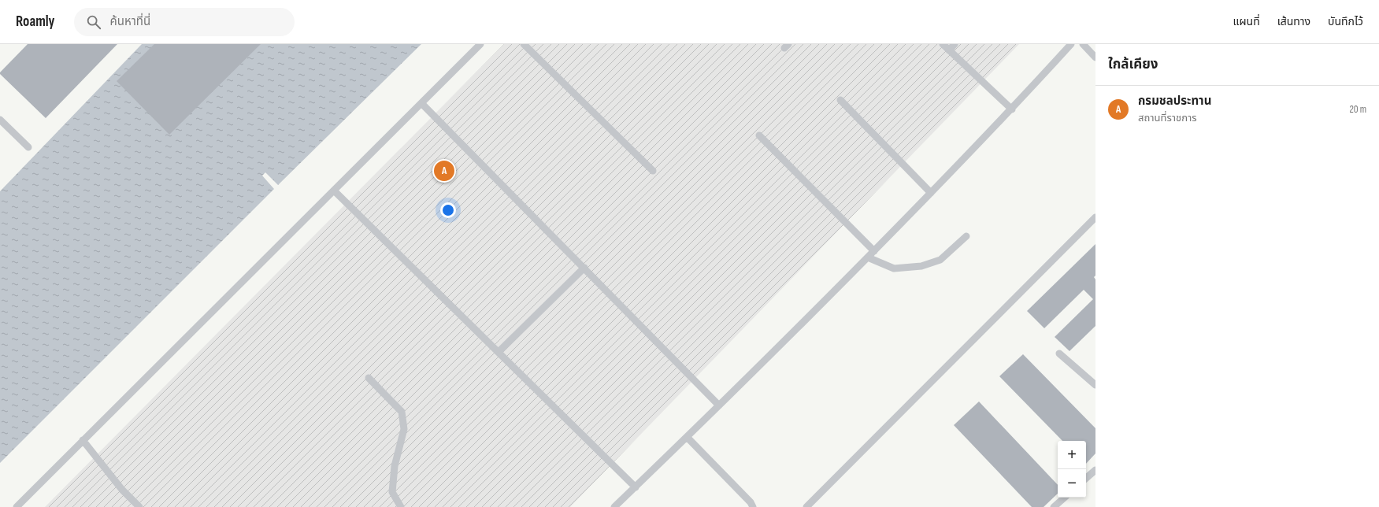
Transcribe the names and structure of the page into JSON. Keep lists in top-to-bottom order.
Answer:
{
  "page": {
    "header": "Roamly",
    "search": "ค้นหาที่นี่",
    "nav": ["แผนที่", "เส้นทาง", "บันทึกไว้"],
    "heading": "ใกล้เคียง",
    "list": [
      {
        "mark": "A",
        "name": "กรมชลประทาน",
        "note": "สถานที่ราชการ",
        "value": "20 m"
      }
    ],
    "pins": "A",
    "map_buttons": ["+", "−"]
  }
}
